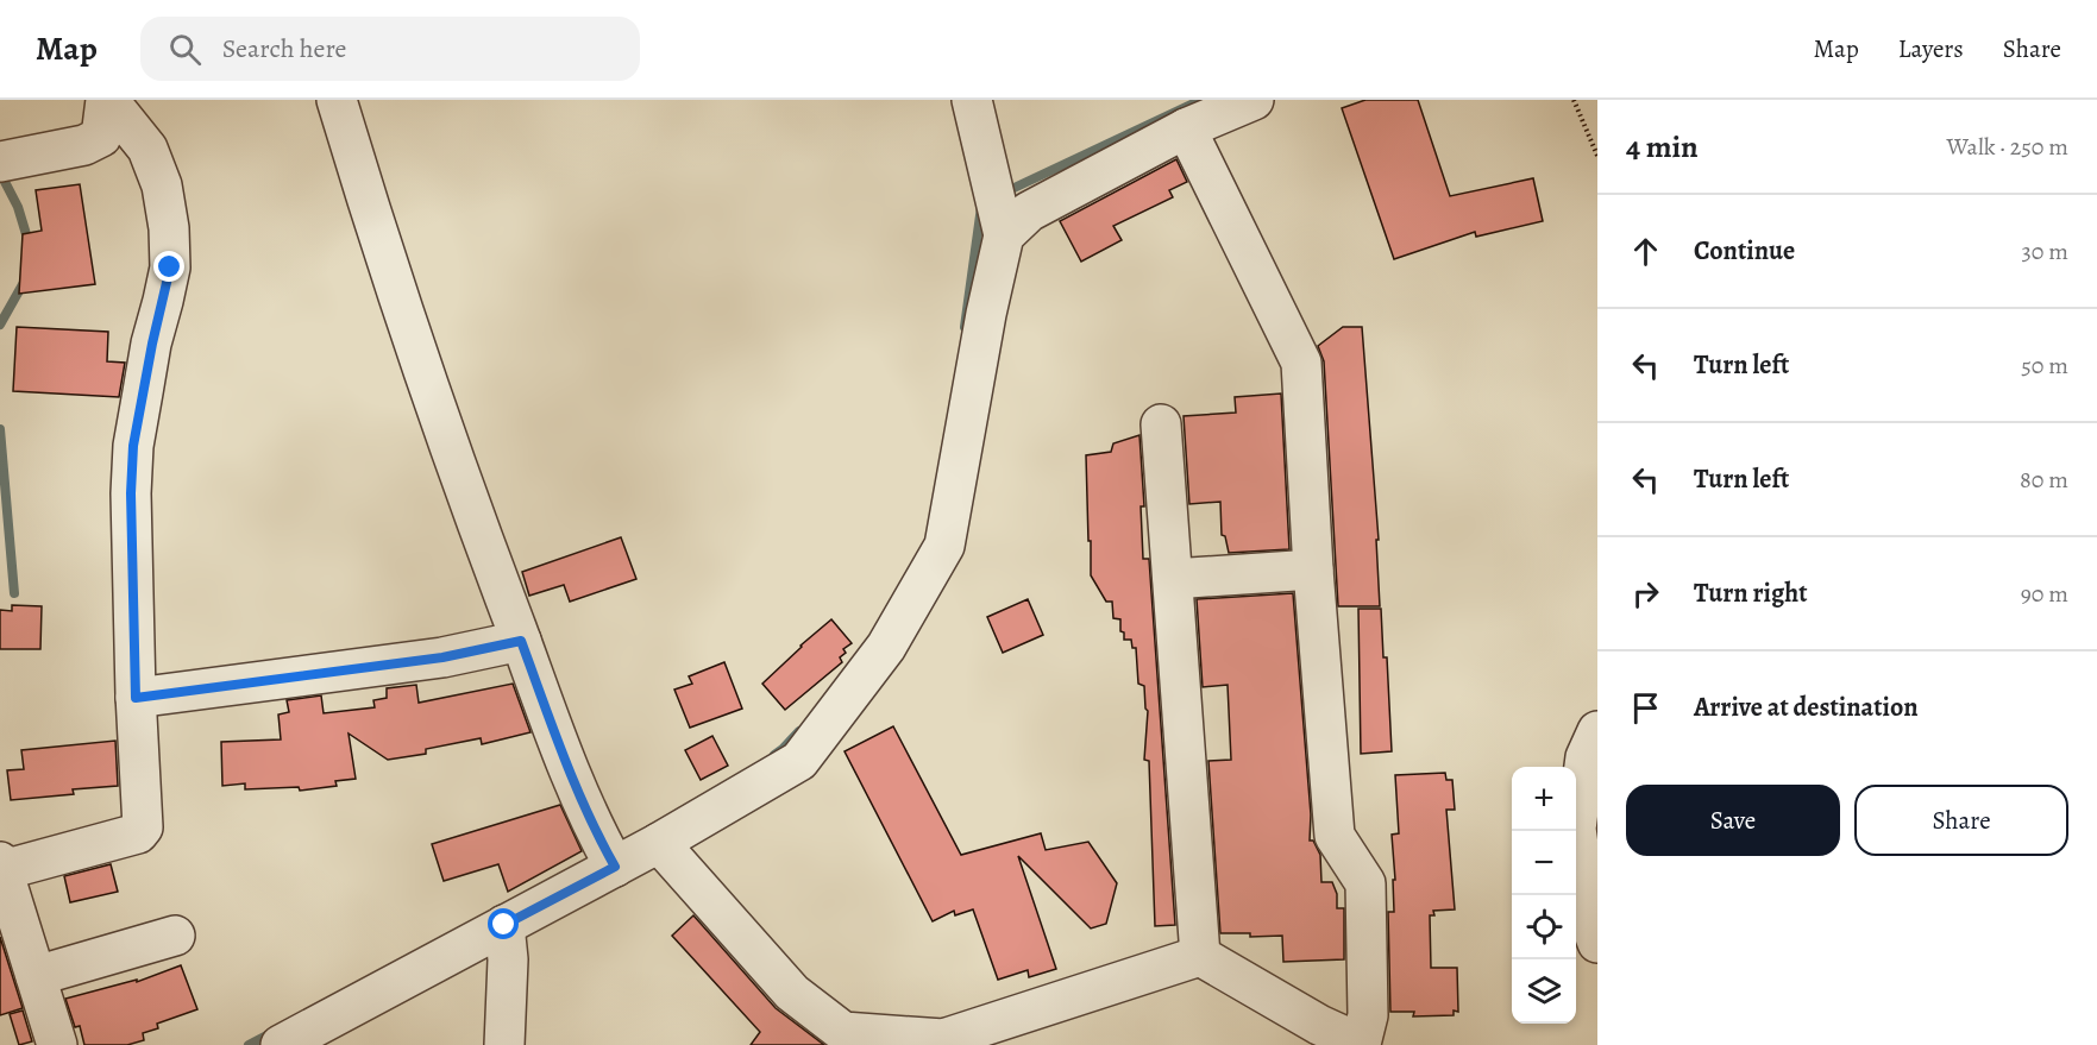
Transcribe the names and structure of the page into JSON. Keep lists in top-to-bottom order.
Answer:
{
  "page": {
    "header": "Map",
    "search": "Search here",
    "nav": ["Map", "Layers", "Share"],
    "heading": ["4 min", "Walk · 250 m"],
    "list": [
      ["Continue", "30 m"],
      ["Turn left", "50 m"],
      ["Turn left", "80 m"],
      ["Turn right", "90 m"],
      "Arrive at destination"
    ],
    "buttons": ["Save", "Share"],
    "map_buttons": ["+", "−"]
  }
}
